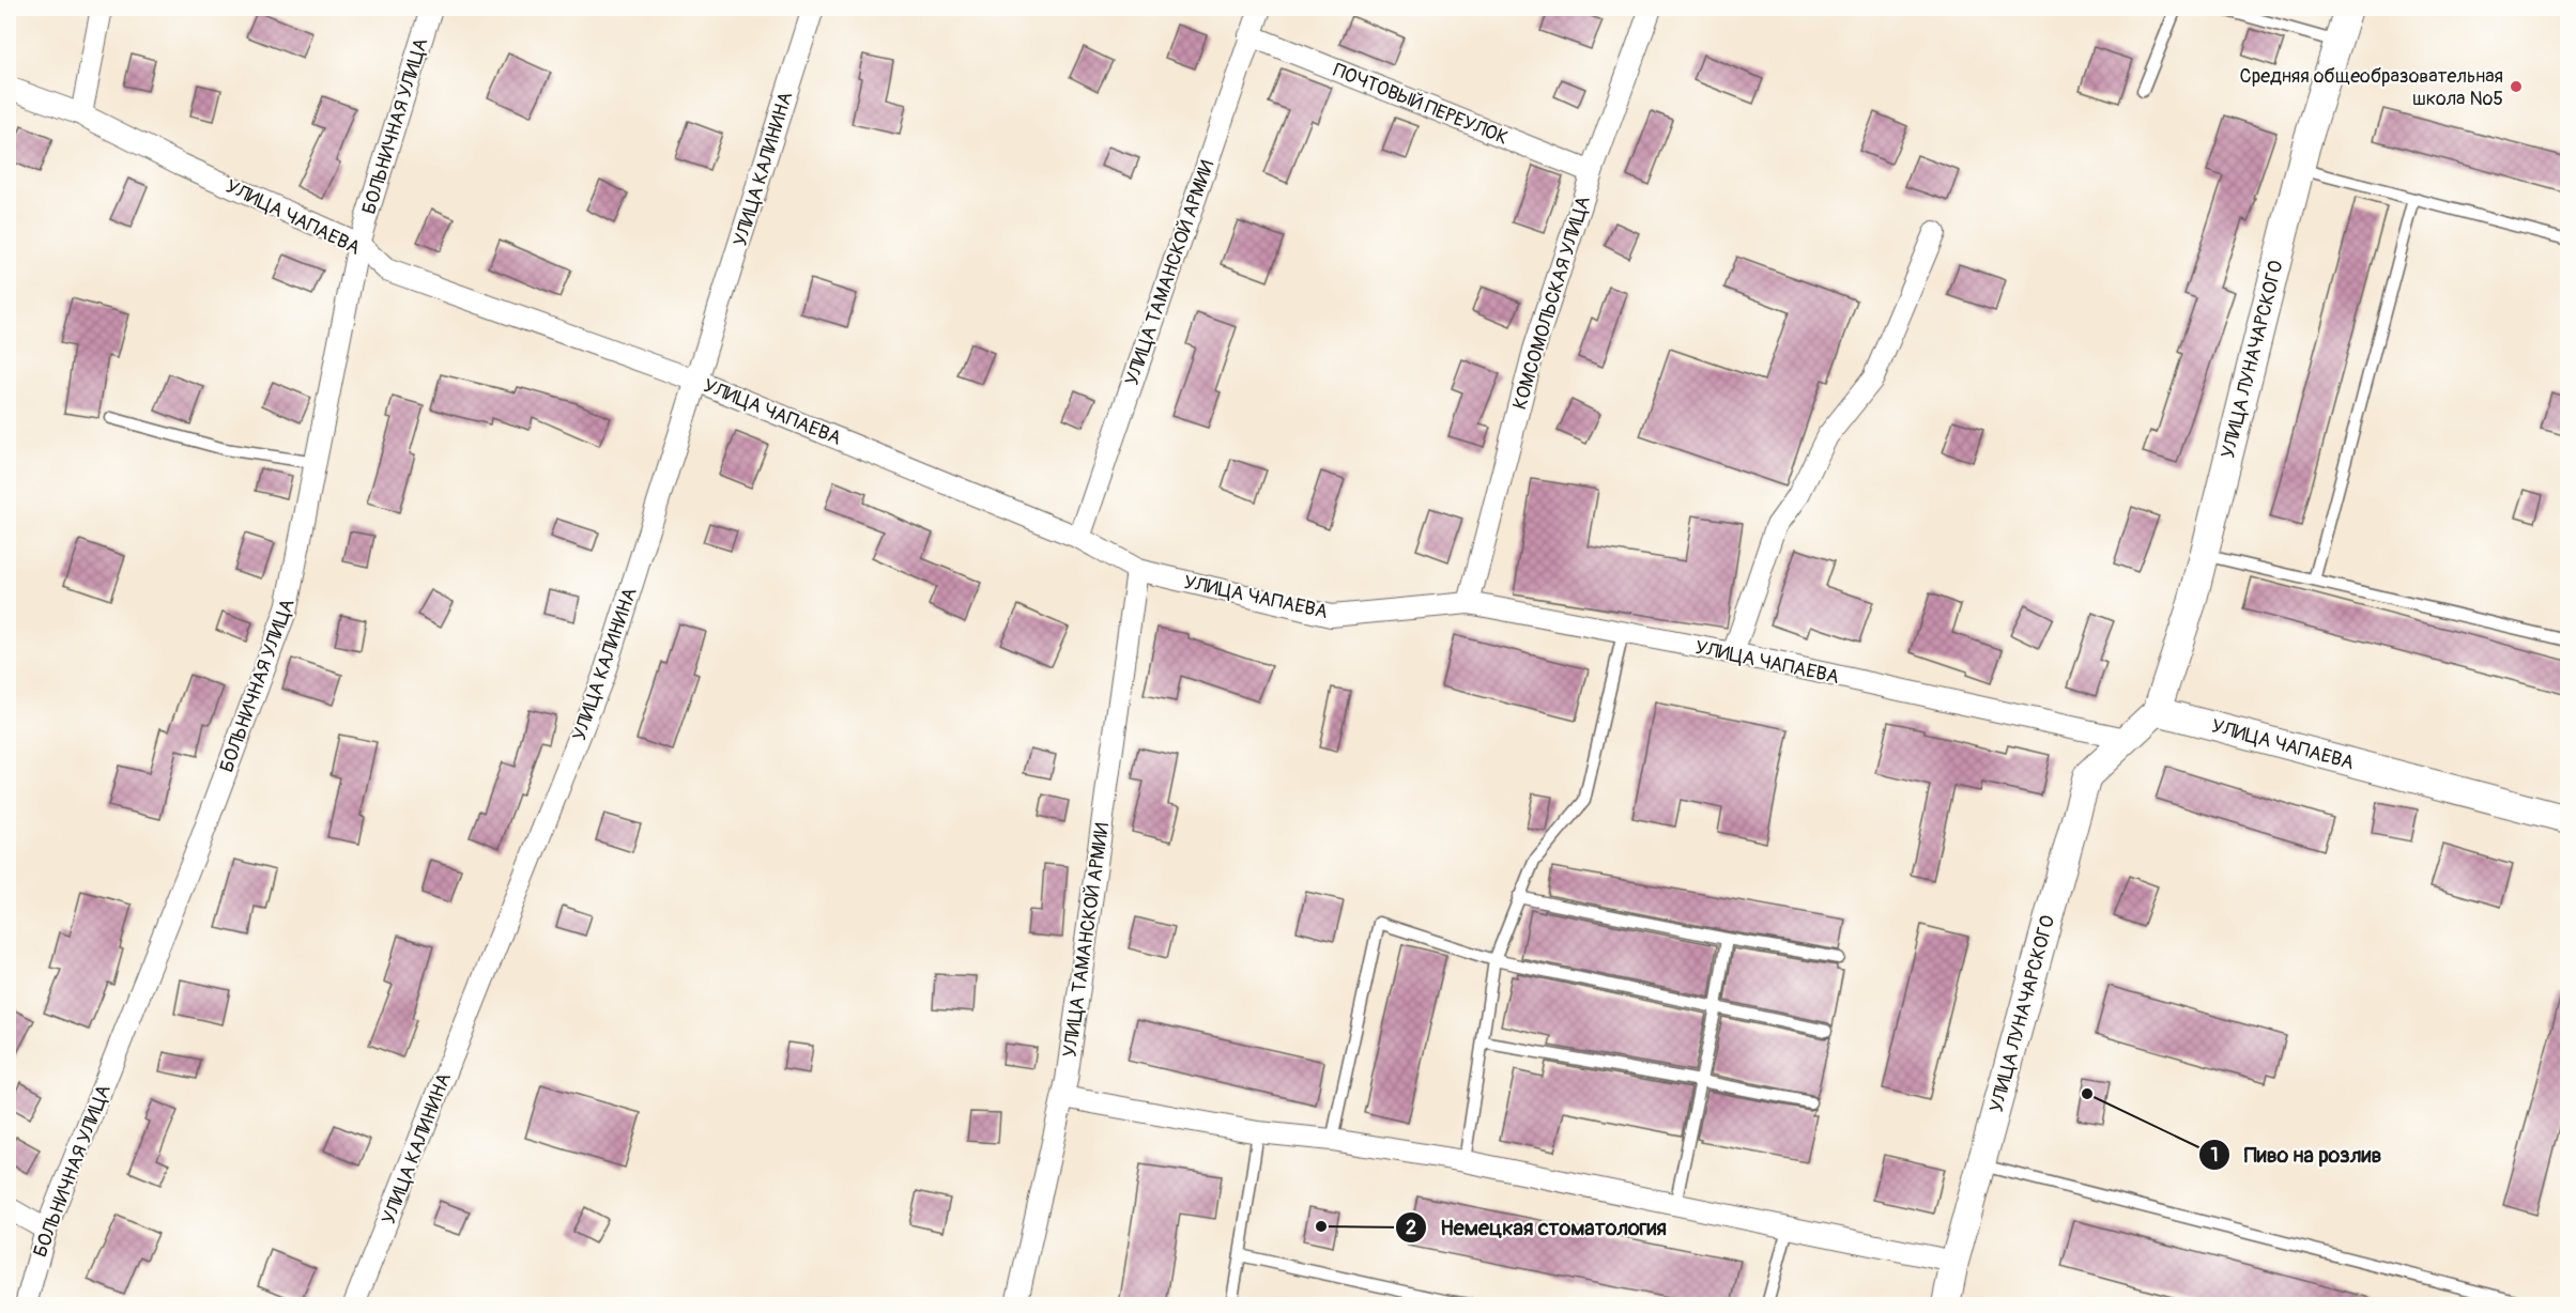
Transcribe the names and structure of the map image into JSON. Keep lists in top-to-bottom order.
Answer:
{
  "streets": {
    "street": [
      "ПОЧТОВЫЙ ПЕРЕУЛОК",
      "БОЛЬНИЧНАЯ УЛИЦА",
      "УЛИЦА КАЛИНИНА",
      "УЛИЦА ЧАПАЕВА",
      "УЛИЦА ТАМАНСКОЙ АРМИИ",
      "КОМСОМОЛЬСКАЯ УЛИЦА",
      "УЛИЦА ЛУНАЧАРСКОГО"
    ]
  },
  "crossings": [
    ["ПОЧТОВЫЙ ПЕРЕУЛОК", "УЛИЦА ТАМАНСКОЙ АРМИИ"],
    ["ПОЧТОВЫЙ ПЕРЕУЛОК", "КОМСОМОЛЬСКАЯ УЛИЦА"],
    ["БОЛЬНИЧНАЯ УЛИЦА", "УЛИЦА ЧАПАЕВА"],
    ["УЛИЦА КАЛИНИНА", "УЛИЦА ЧАПАЕВА"],
    ["УЛИЦА ЧАПАЕВА", "УЛИЦА ТАМАНСКОЙ АРМИИ"],
    ["УЛИЦА ЧАПАЕВА", "КОМСОМОЛЬСКАЯ УЛИЦА"],
    ["УЛИЦА ЧАПАЕВА", "УЛИЦА ЛУНАЧАРСКОГО"]
  ],
  "places": ["Средняя общеобразовательная школа №5", "Пиво на розлив", "Немецкая стоматология"]
}
